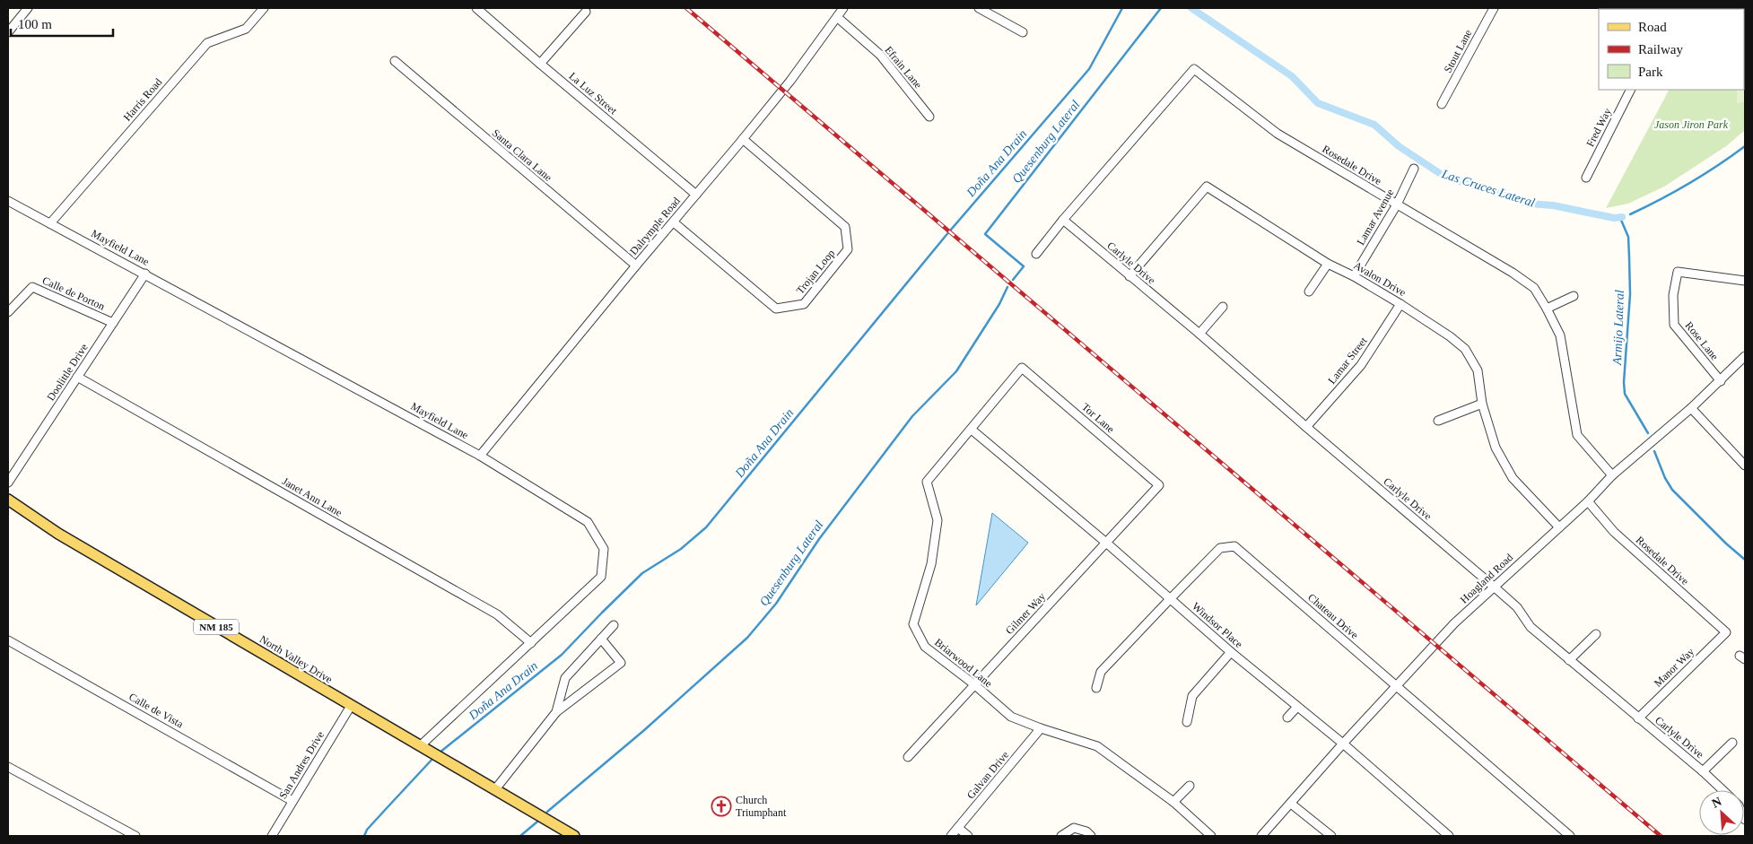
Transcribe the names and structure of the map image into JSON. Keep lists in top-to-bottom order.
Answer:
{
  "streets": {
    "main road": ["NM 185", "North Valley Drive"],
    "street": [
      "Stout Lane",
      "Efrain Lane",
      "La Luz Street",
      "Harris Road",
      "Fred Way",
      "Santa Clara Lane",
      "Rosedale Drive",
      "Lamar Avenue",
      "Dalrymple Road",
      "Mayfield Lane",
      "Carlyle Drive",
      "Trojan Loop",
      "Avalon Drive",
      "Calle de Porton",
      "Rose Lane",
      "Lamar Street",
      "Doolittle Drive",
      "Tor Lane",
      "Janet Ann Lane",
      "Hoagland Road",
      "Gilmer Way",
      "Chateau Drive",
      "Windsor Place",
      "Briarwood Lane",
      "Manor Way",
      "Calle de Vista",
      "San Andres Drive",
      "Galvan Drive"
    ]
  },
  "crossings": [
    ["Efrain Lane", "Dalrymple Road"],
    ["La Luz Street", "Dalrymple Road"],
    ["Harris Road", "Mayfield Lane"],
    ["Santa Clara Lane", "Dalrymple Road"],
    ["Rosedale Drive", "Lamar Avenue"],
    ["Rosedale Drive", "Carlyle Drive"],
    ["Rosedale Drive", "Hoagland Road"],
    ["Rosedale Drive", "Manor Way"],
    ["Lamar Avenue", "Avalon Drive"],
    ["Dalrymple Road", "Mayfield Lane"],
    ["Dalrymple Road", "Trojan Loop"],
    ["Mayfield Lane", "Doolittle Drive"],
    ["Mayfield Lane", "Janet Ann Lane"],
    ["Mayfield Lane", "North Valley Drive"],
    ["Carlyle Drive", "Avalon Drive"],
    ["Carlyle Drive", "Lamar Street"],
    ["Carlyle Drive", "Hoagland Road"],
    ["Carlyle Drive", "Manor Way"],
    ["Avalon Drive", "Lamar Street"],
    ["Avalon Drive", "Hoagland Road"],
    ["Calle de Porton", "Doolittle Drive"],
    ["Rose Lane", "Hoagland Road"],
    ["Doolittle Drive", "Janet Ann Lane"],
    ["Tor Lane", "Gilmer Way"],
    ["Tor Lane", "Briarwood Lane"],
    ["Hoagland Road", "Chateau Drive"],
    ["Hoagland Road", "Windsor Place"],
    ["Gilmer Way", "Windsor Place"],
    ["Gilmer Way", "Briarwood Lane"],
    ["Chateau Drive", "Windsor Place"],
    ["Windsor Place", "Briarwood Lane"],
    ["North Valley Drive", "San Andres Drive"],
    ["Briarwood Lane", "Galvan Drive"],
    ["Calle de Vista", "San Andres Drive"]
  ],
  "water": [
    "Quesenburg Lateral",
    "Doña Ana Drain",
    "Las Cruces Lateral",
    "Armijo Lateral"
  ],
  "parks": ["Jason Jiron Park"],
  "places": {
    "church": ["Church Triumphant"]
  },
  "legend": ["Road", "Railway", "Park"],
  "scale_bar": "100 m",
  "north": "top left"
}
